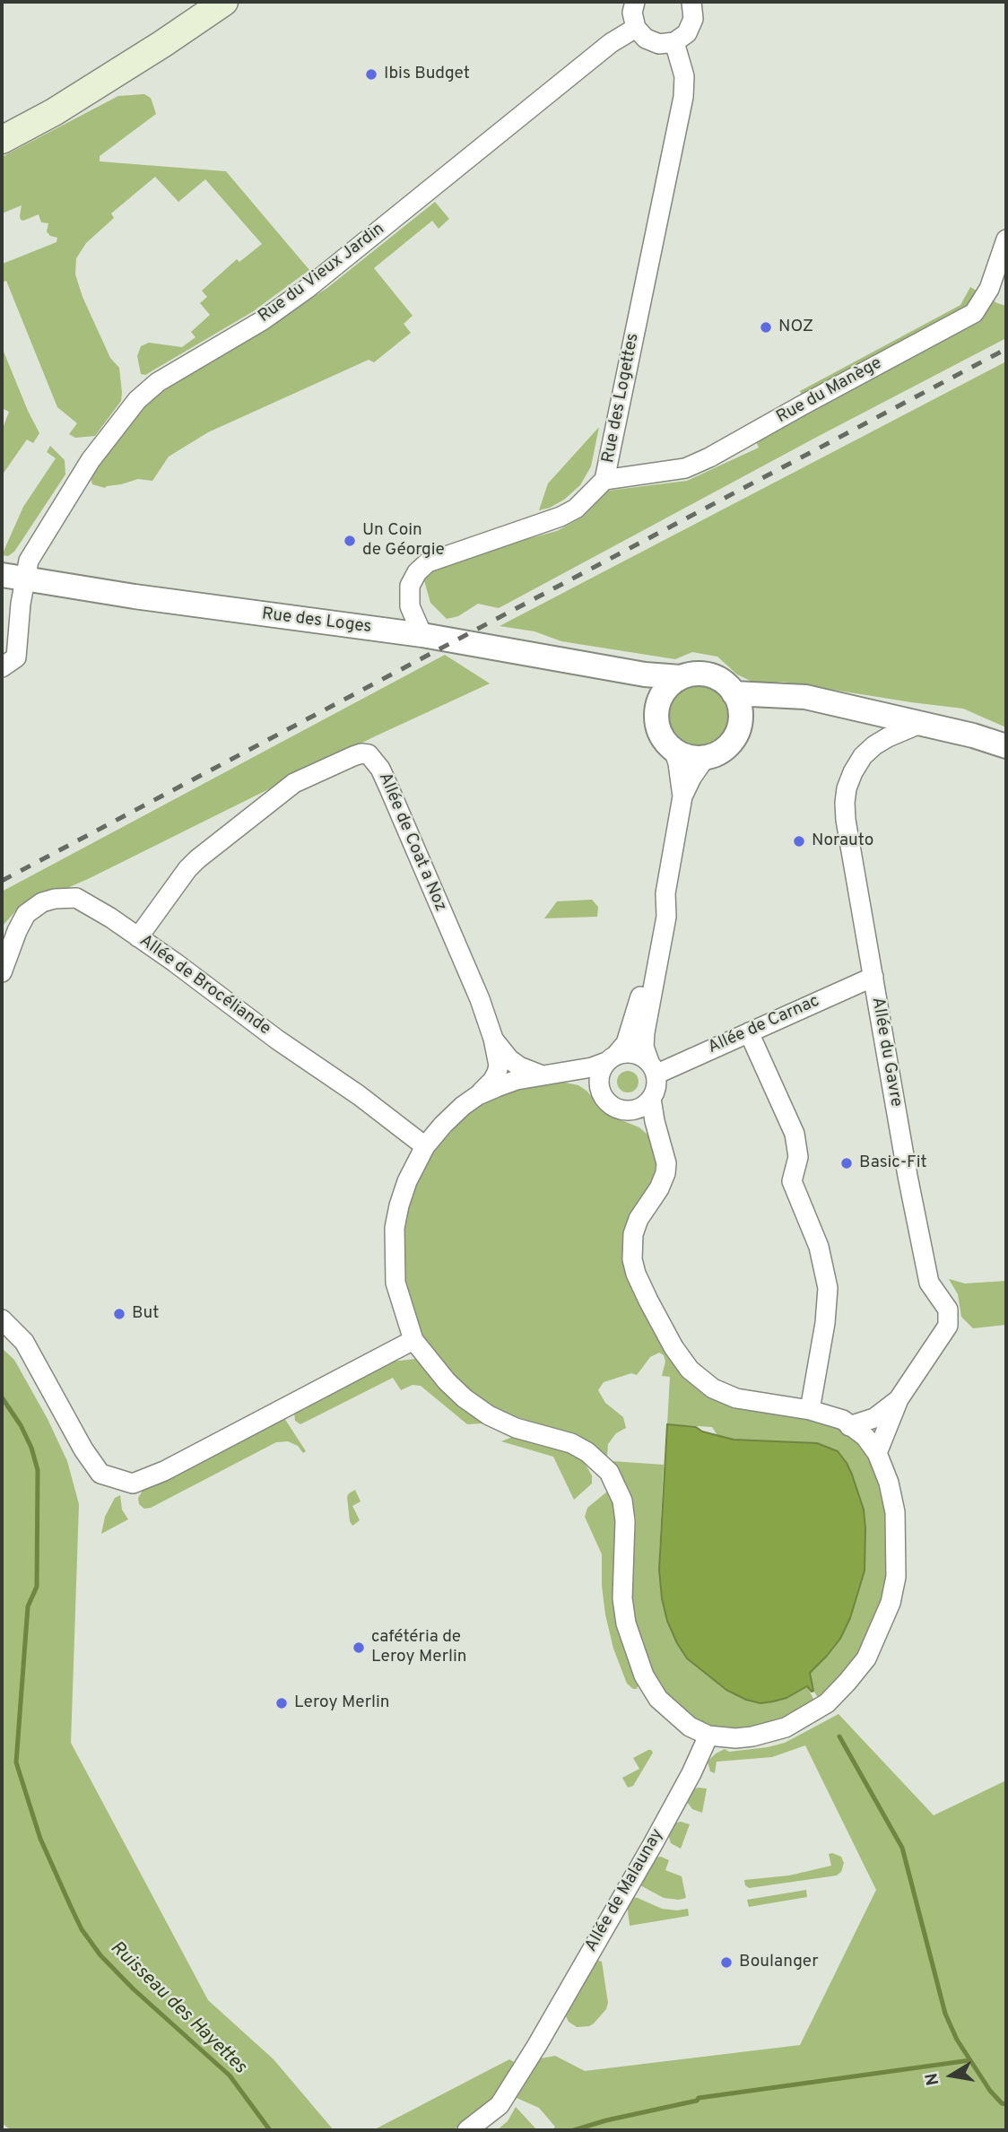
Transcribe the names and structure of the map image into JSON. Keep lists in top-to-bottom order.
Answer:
{
  "streets": {
    "street": [
      "Rue du Vieux Jardin",
      "Rue du Manège",
      "Rue des Logettes",
      "Rue des Loges",
      "Allée de Coat a Noz",
      "Allée de Brocéliande",
      "Allée de Carnac",
      "Allée du Gavre",
      "Allée de Malaunay"
    ]
  },
  "crossings": [
    ["Rue du Vieux Jardin", "Rue des Loges"],
    ["Rue du Manège", "Rue des Logettes"],
    ["Rue des Logettes", "Rue des Loges"],
    ["Allée de Coat a Noz", "Allée de Brocéliande"],
    ["Allée de Carnac", "Allée du Gavre"]
  ],
  "water": ["Ruisseau des Hayettes"],
  "places": [
    "Ibis Budget",
    "NOZ",
    "Un Coin de Géorgie",
    "Norauto",
    "Basic-Fit",
    "But",
    "cafétéria de Leroy Merlin",
    "Leroy Merlin",
    "Boulanger"
  ],
  "north": "left"
}
